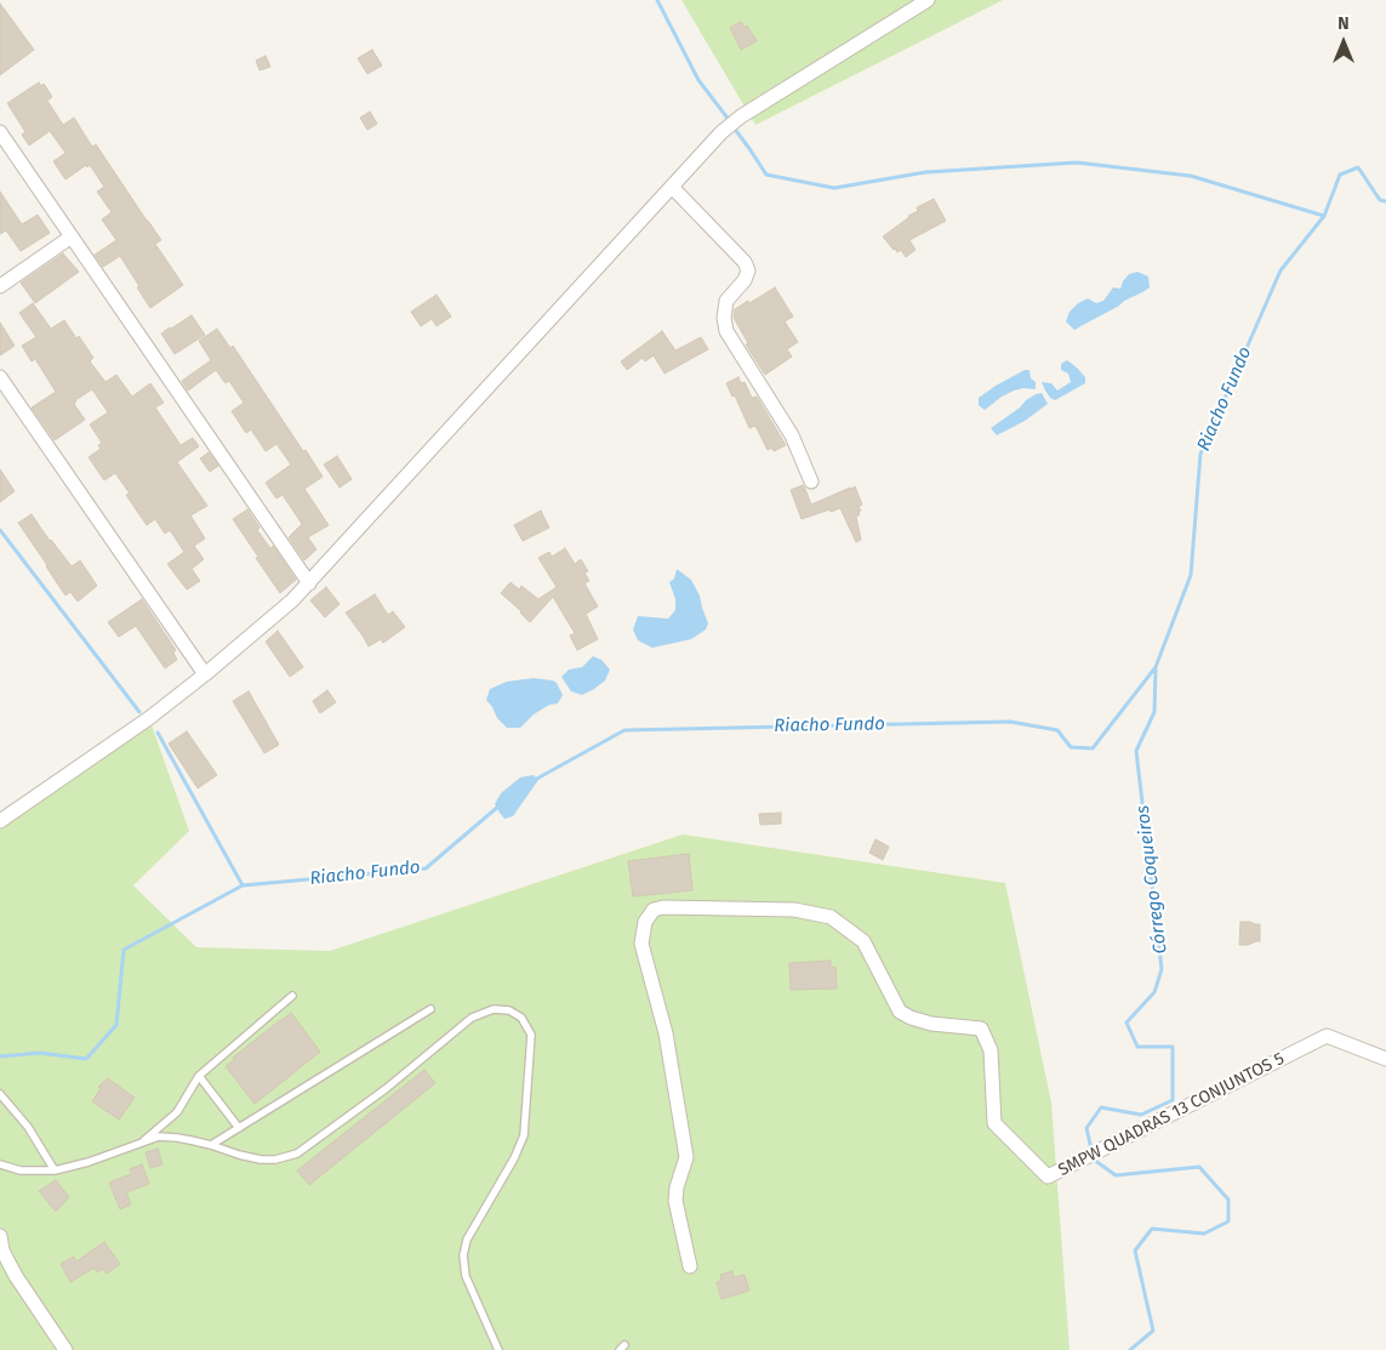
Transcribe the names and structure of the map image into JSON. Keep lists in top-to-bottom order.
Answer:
{
  "streets": {
    "street": ["SMPW QUADRAS 13 CONJUNTOS 5"]
  },
  "water": ["Riacho Fundo", "Córrego Coqueiros"],
  "north": "top"
}
